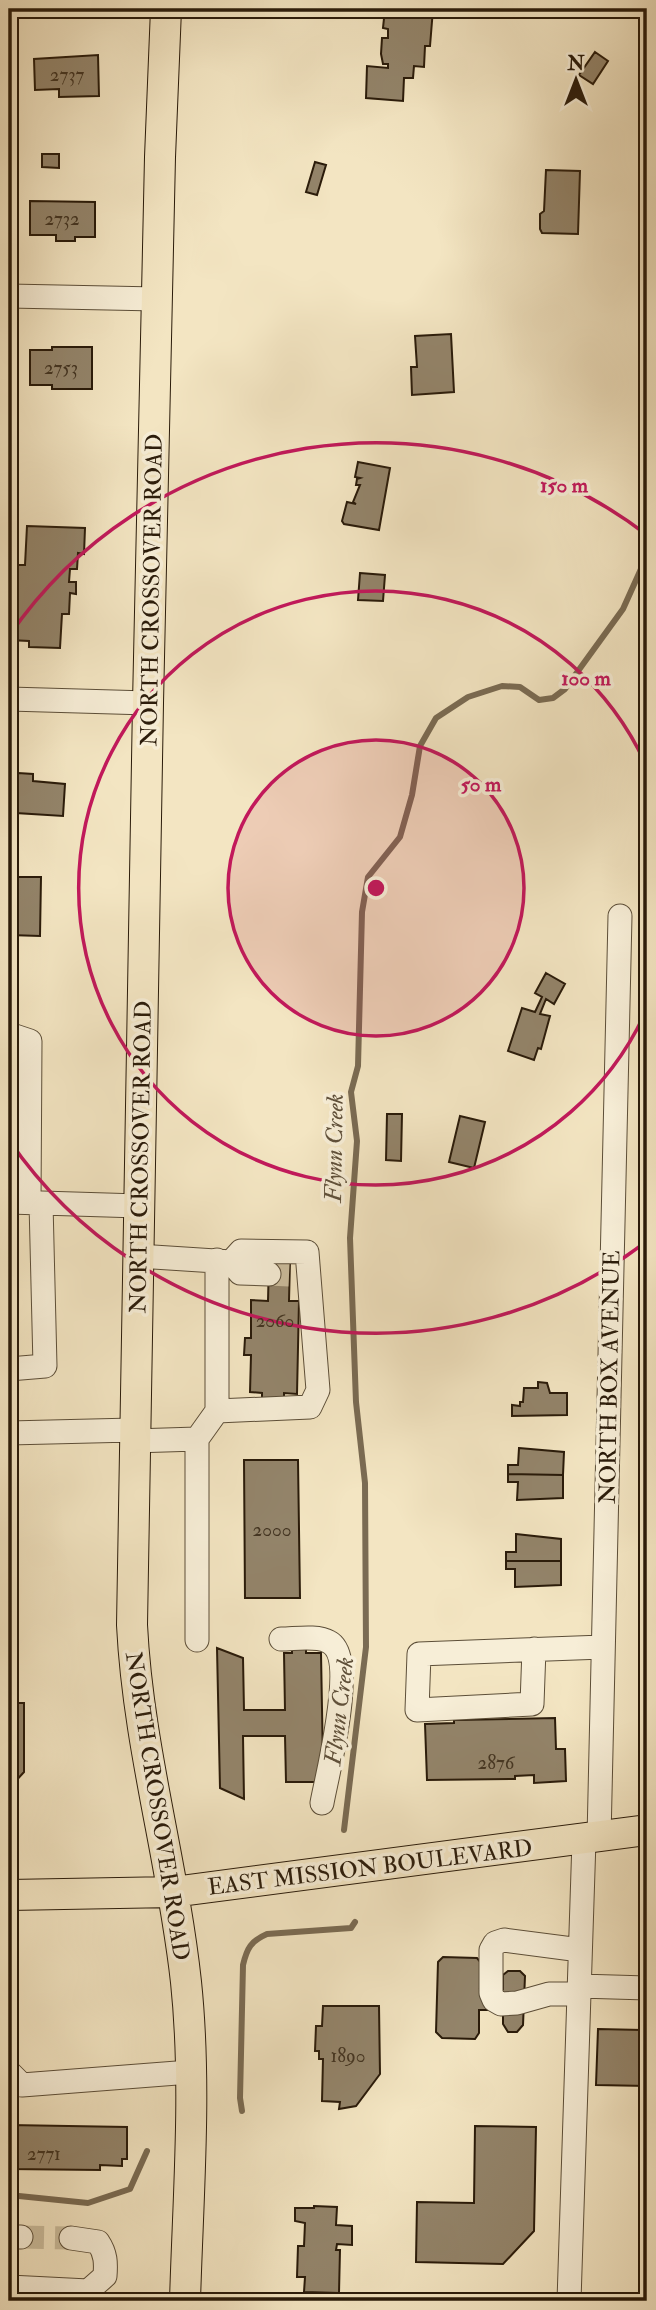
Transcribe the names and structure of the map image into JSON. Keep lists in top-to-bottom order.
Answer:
{
  "streets": {
    "main road": ["NORTH CROSSOVER ROAD", "EAST MISSION BOULEVARD"],
    "street": ["NORTH BOX AVENUE"]
  },
  "crossings": [
    ["NORTH CROSSOVER ROAD", "EAST MISSION BOULEVARD"],
    ["NORTH BOX AVENUE", "EAST MISSION BOULEVARD"]
  ],
  "water": ["Flynn Creek"],
  "house_numbers": [
    "2737",
    "2732",
    "2753",
    "2060",
    "2000",
    "2876",
    "1890",
    "2771"
  ],
  "north": "top",
  "rings": ["150 m", "100 m", "50 m"]
}
